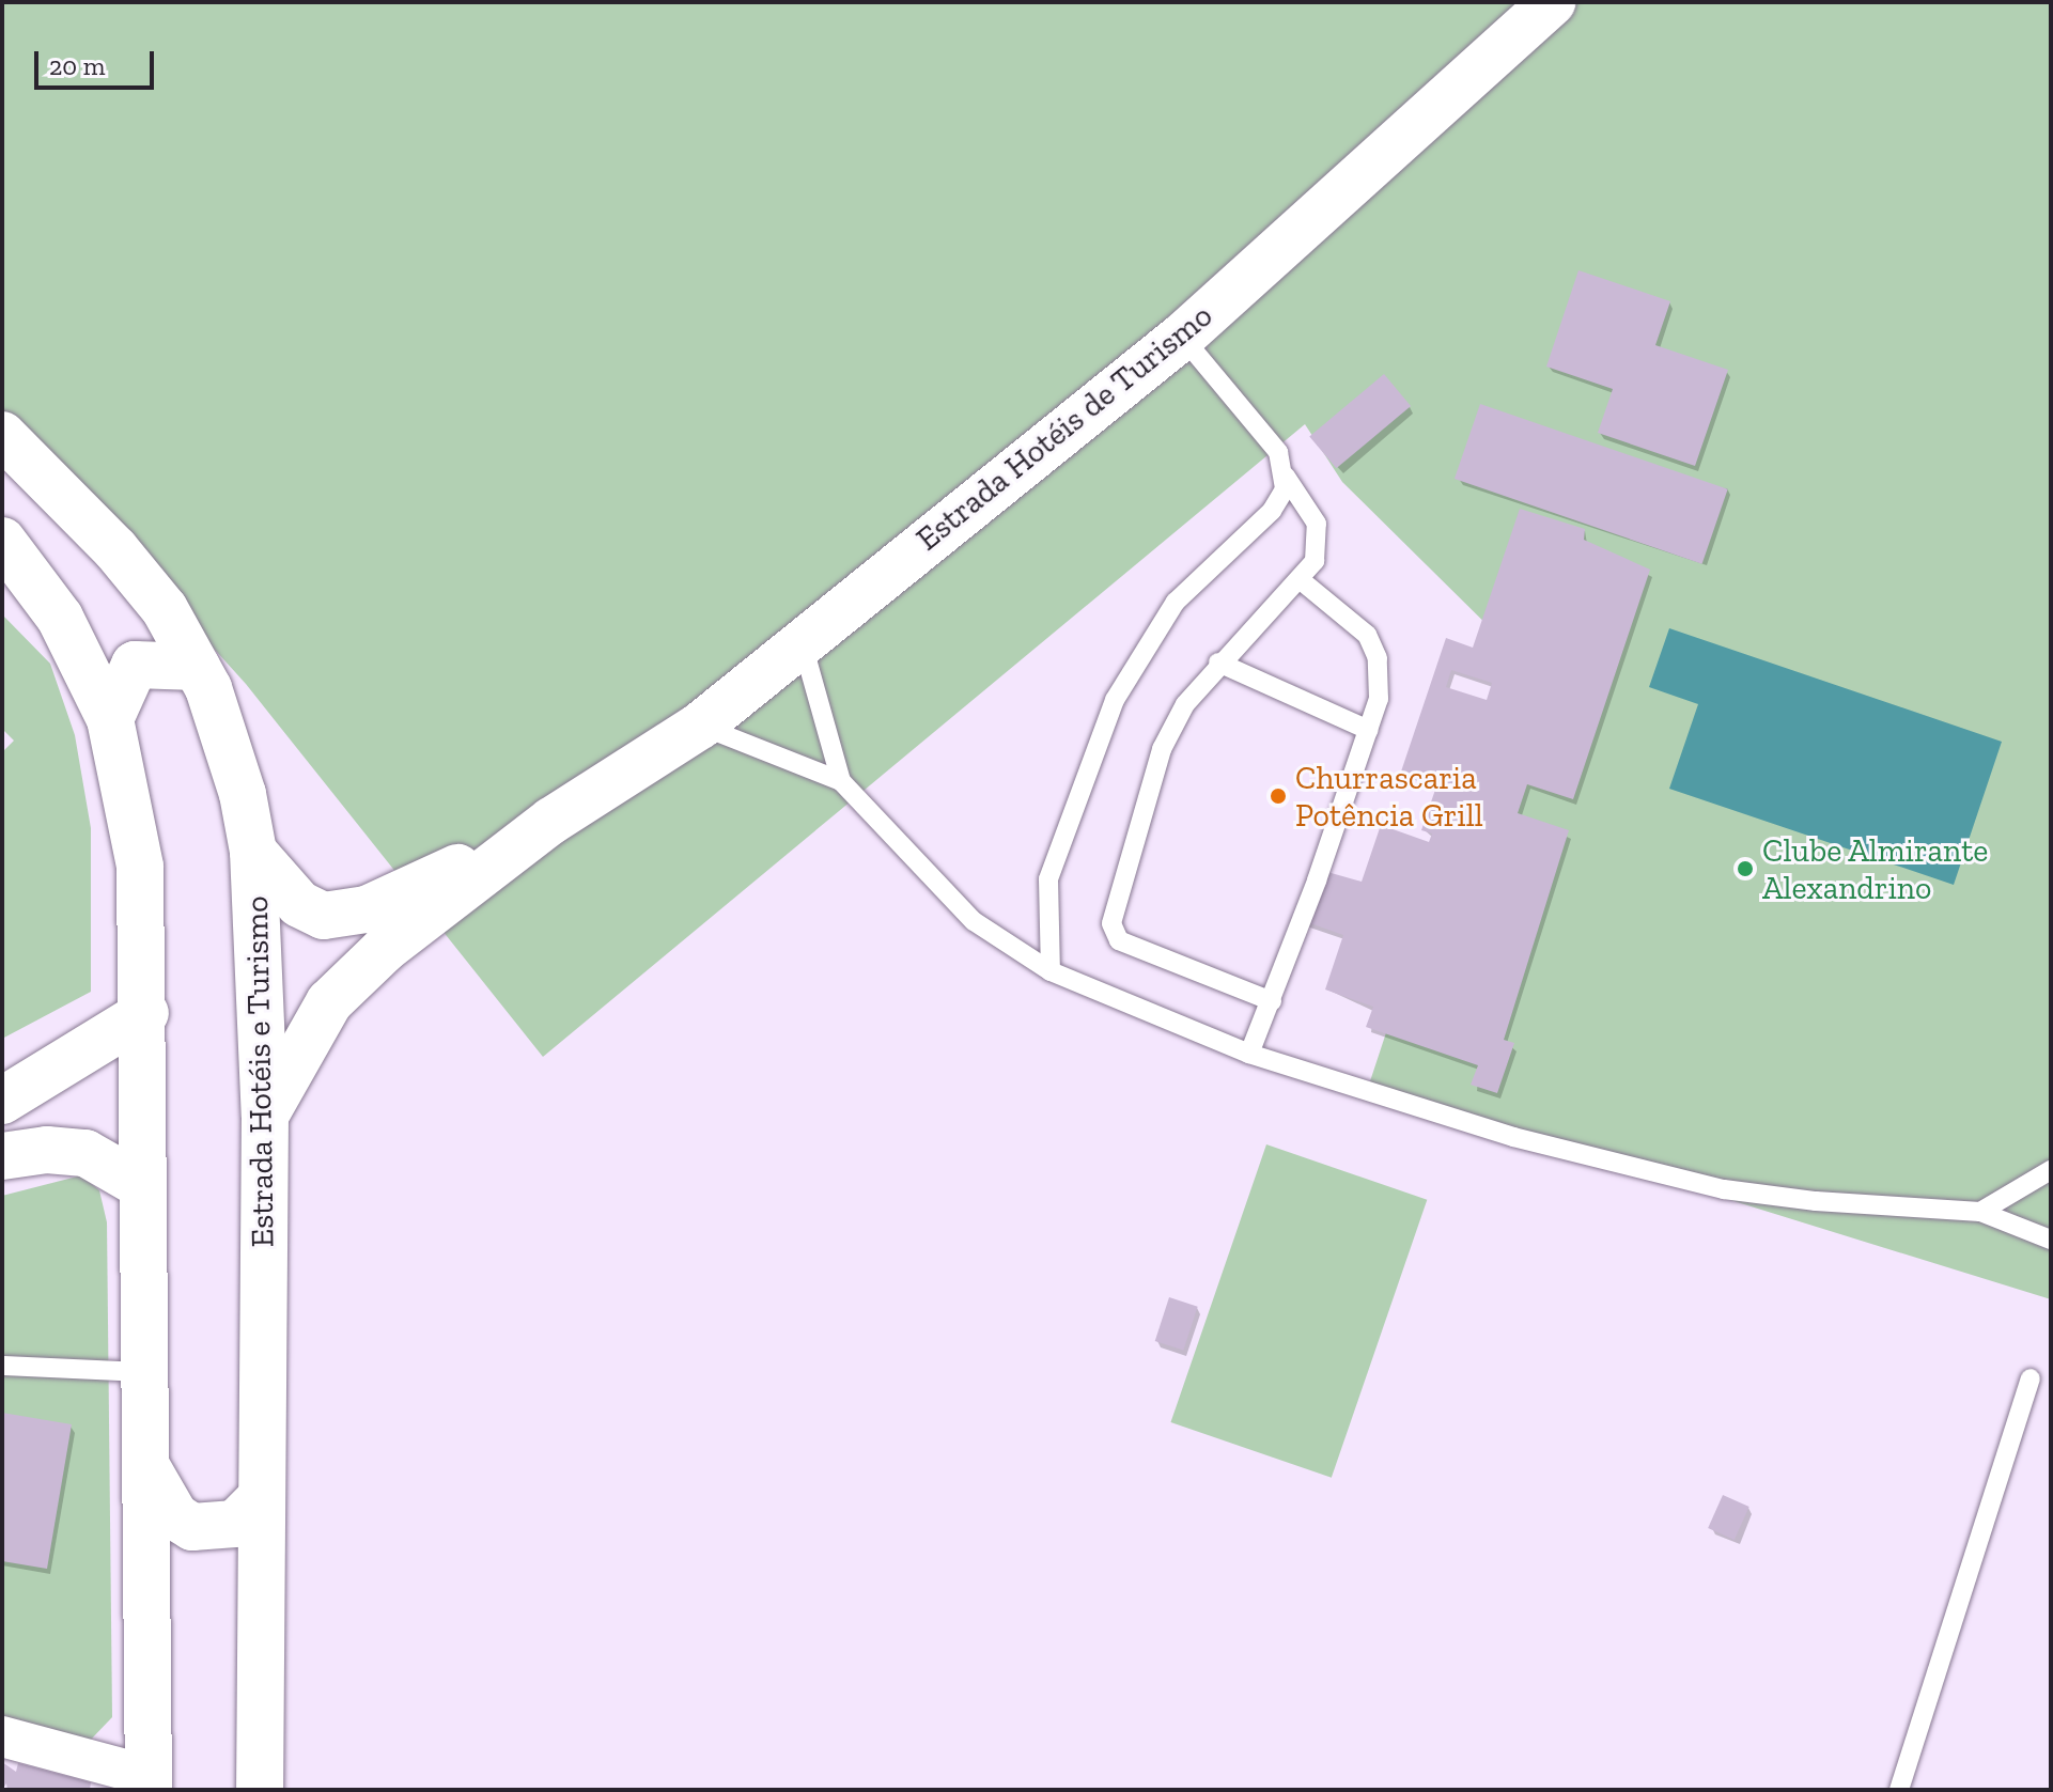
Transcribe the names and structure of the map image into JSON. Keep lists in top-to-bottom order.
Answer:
{
  "streets": {
    "main road": ["Estrada Hotéis de Turismo", "Estrada Hotéis e Turismo"]
  },
  "crossings": [
    ["Estrada Hotéis de Turismo", "Estrada Hotéis e Turismo"]
  ],
  "places": ["Churrascaria Potência Grill", "Clube Almirante Alexandrino"],
  "scale_bar": "20 m"
}
